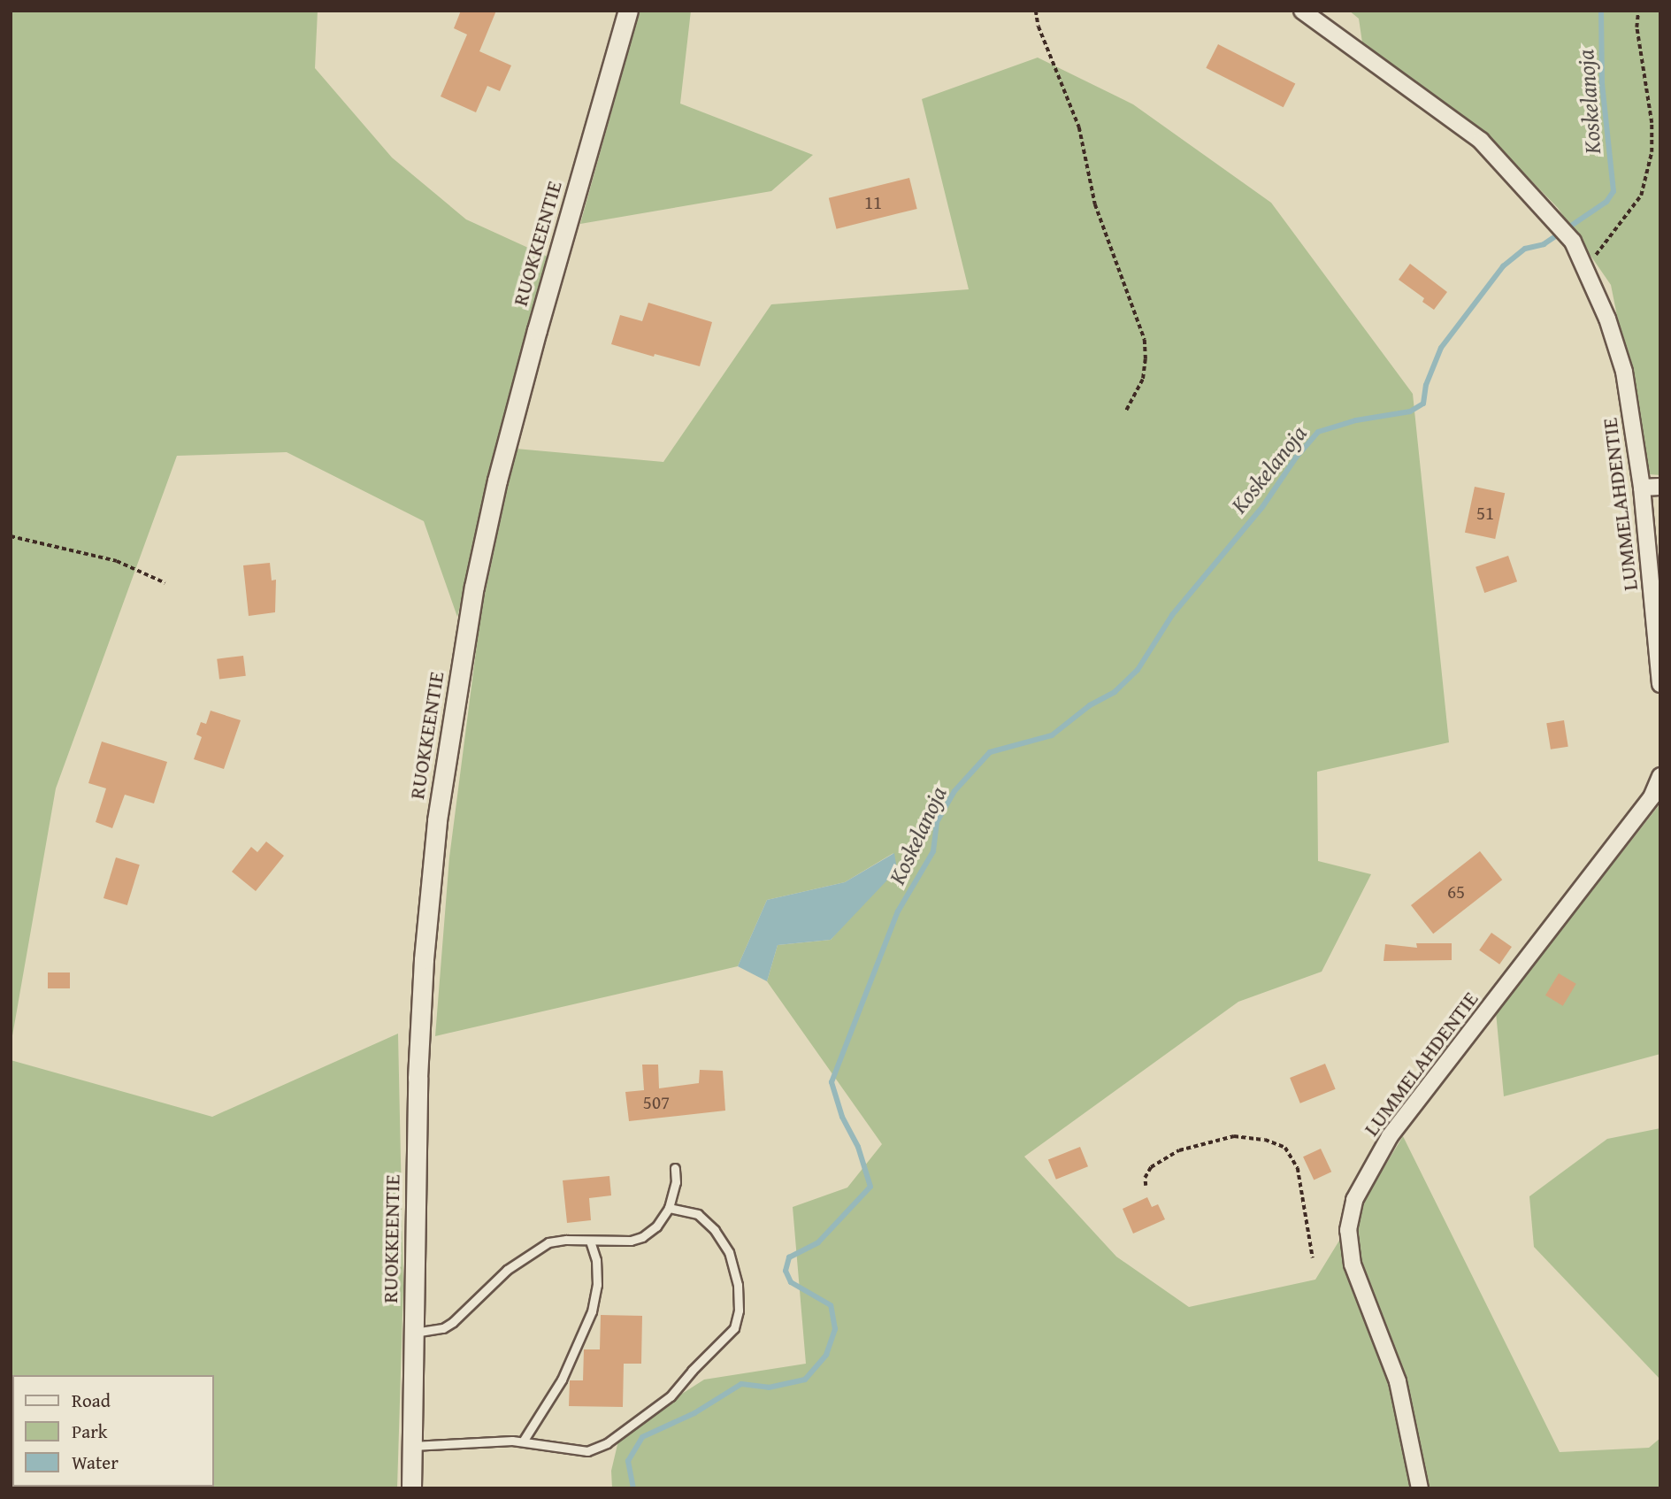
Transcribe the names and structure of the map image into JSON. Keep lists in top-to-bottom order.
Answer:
{
  "streets": {
    "street": ["RUOKKEENTIE", "LUMMELAHDENTIE"]
  },
  "water": ["Koskelanoja"],
  "house_numbers": [
    "11",
    "51",
    "65",
    "507"
  ],
  "legend": ["Road", "Park", "Water"]
}
